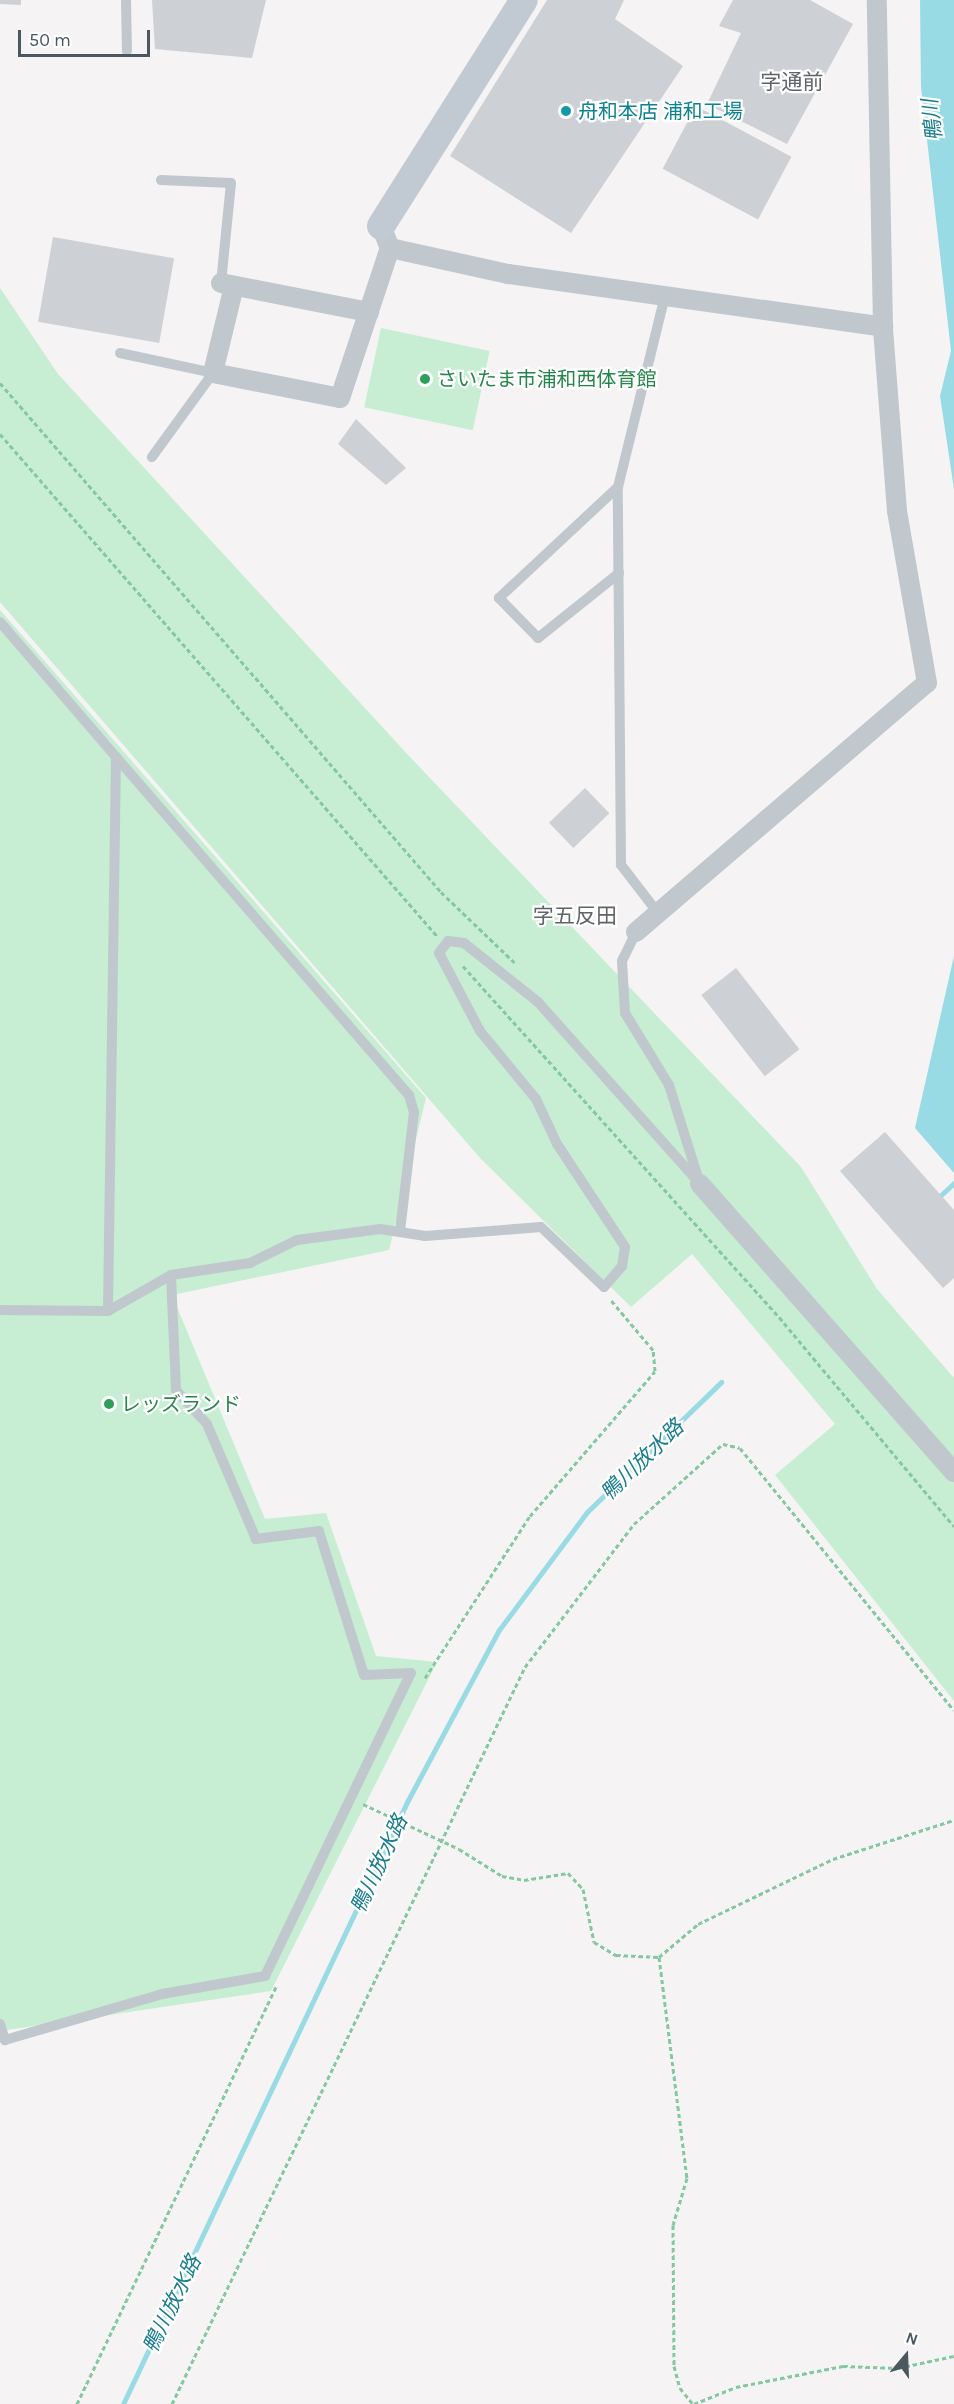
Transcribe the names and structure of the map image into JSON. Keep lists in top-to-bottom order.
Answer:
{
  "districts": ["字通前", "字五反田"],
  "water": ["鴨川", "鴨川放水路"],
  "places": ["舟和本店 浦和工場", "さいたま市浦和西体育館", "レッズランド"],
  "scale_bar": "50 m",
  "north": "top"
}
